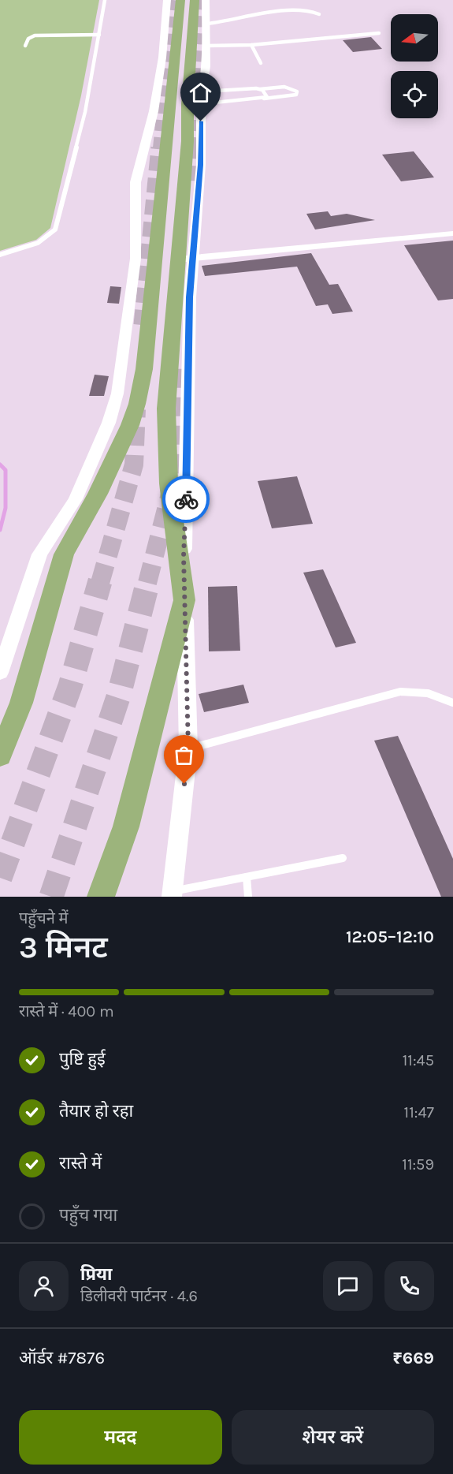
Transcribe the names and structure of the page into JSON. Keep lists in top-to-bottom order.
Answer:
{
  "north": "left",
  "page": {
    "heading": ["3 मिनट", "पहुँचने में", "12:05–12:10"],
    "panel": [
      "प्रिया",
      "डिलीवरी पार्टनर · 4.6",
      "ऑर्डर #7876",
      "₹669"
    ],
    "bar": "रास्ते में · 400 m",
    "list": [
      ["पुष्टि हुई", "11:45"],
      ["तैयार हो रहा", "11:47"],
      ["रास्ते में", "11:59"],
      "पहुँच गया"
    ],
    "buttons": ["मदद", "शेयर करें"]
  }
}
